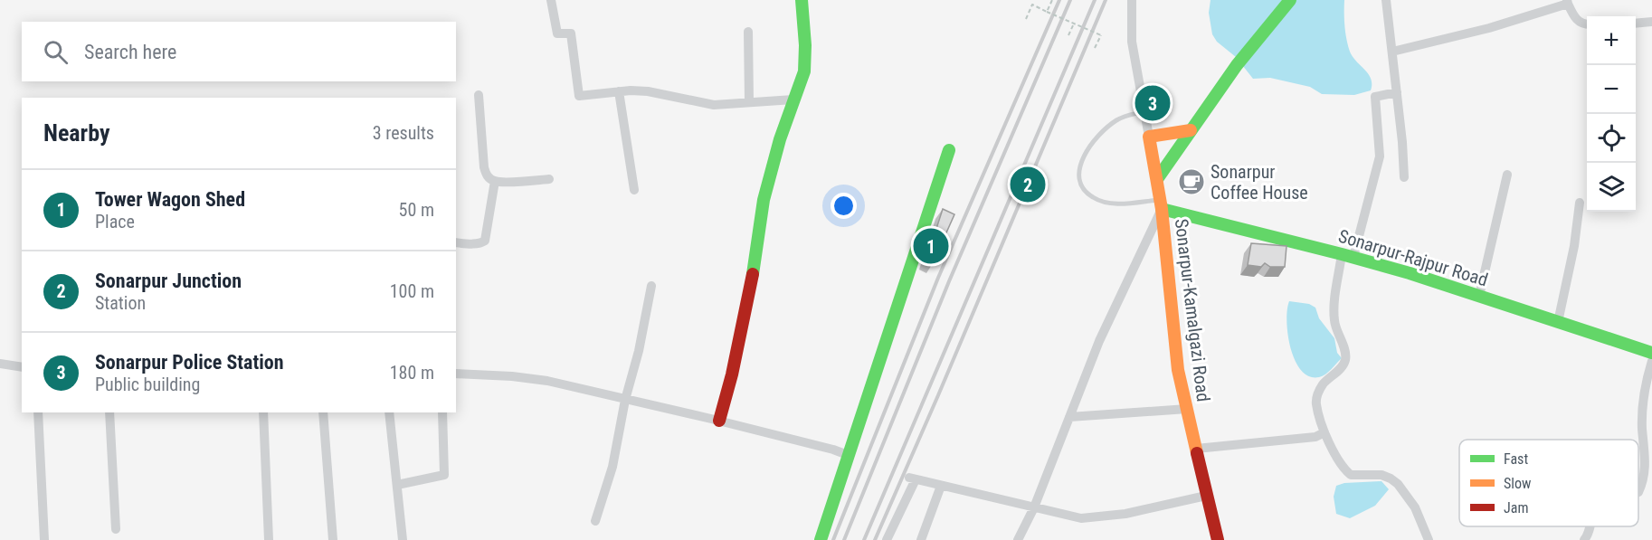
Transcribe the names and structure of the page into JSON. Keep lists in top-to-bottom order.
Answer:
{
  "streets": {
    "main road": ["Sonarpur-Rajpur Road", "Sonarpur-Kamalgazi Road"]
  },
  "crossings": [
    ["Sonarpur-Rajpur Road", "Sonarpur-Kamalgazi Road"]
  ],
  "places": {
    "cafe": ["Sonarpur Coffee House"]
  },
  "legend": ["Fast", "Slow", "Jam"],
  "page": {
    "map_buttons": ["+", "−"],
    "search": "Search here",
    "pins": ["3", "2", "1"],
    "heading": ["Nearby", "3 results"],
    "list": [
      {
        "mark": "1",
        "name": "Tower Wagon Shed",
        "note": "Place",
        "value": "50 m"
      },
      {
        "mark": "2",
        "name": "Sonarpur Junction",
        "note": "Station",
        "value": "100 m"
      },
      {
        "mark": "3",
        "name": "Sonarpur Police Station",
        "note": "Public building",
        "value": "180 m"
      }
    ]
  }
}
